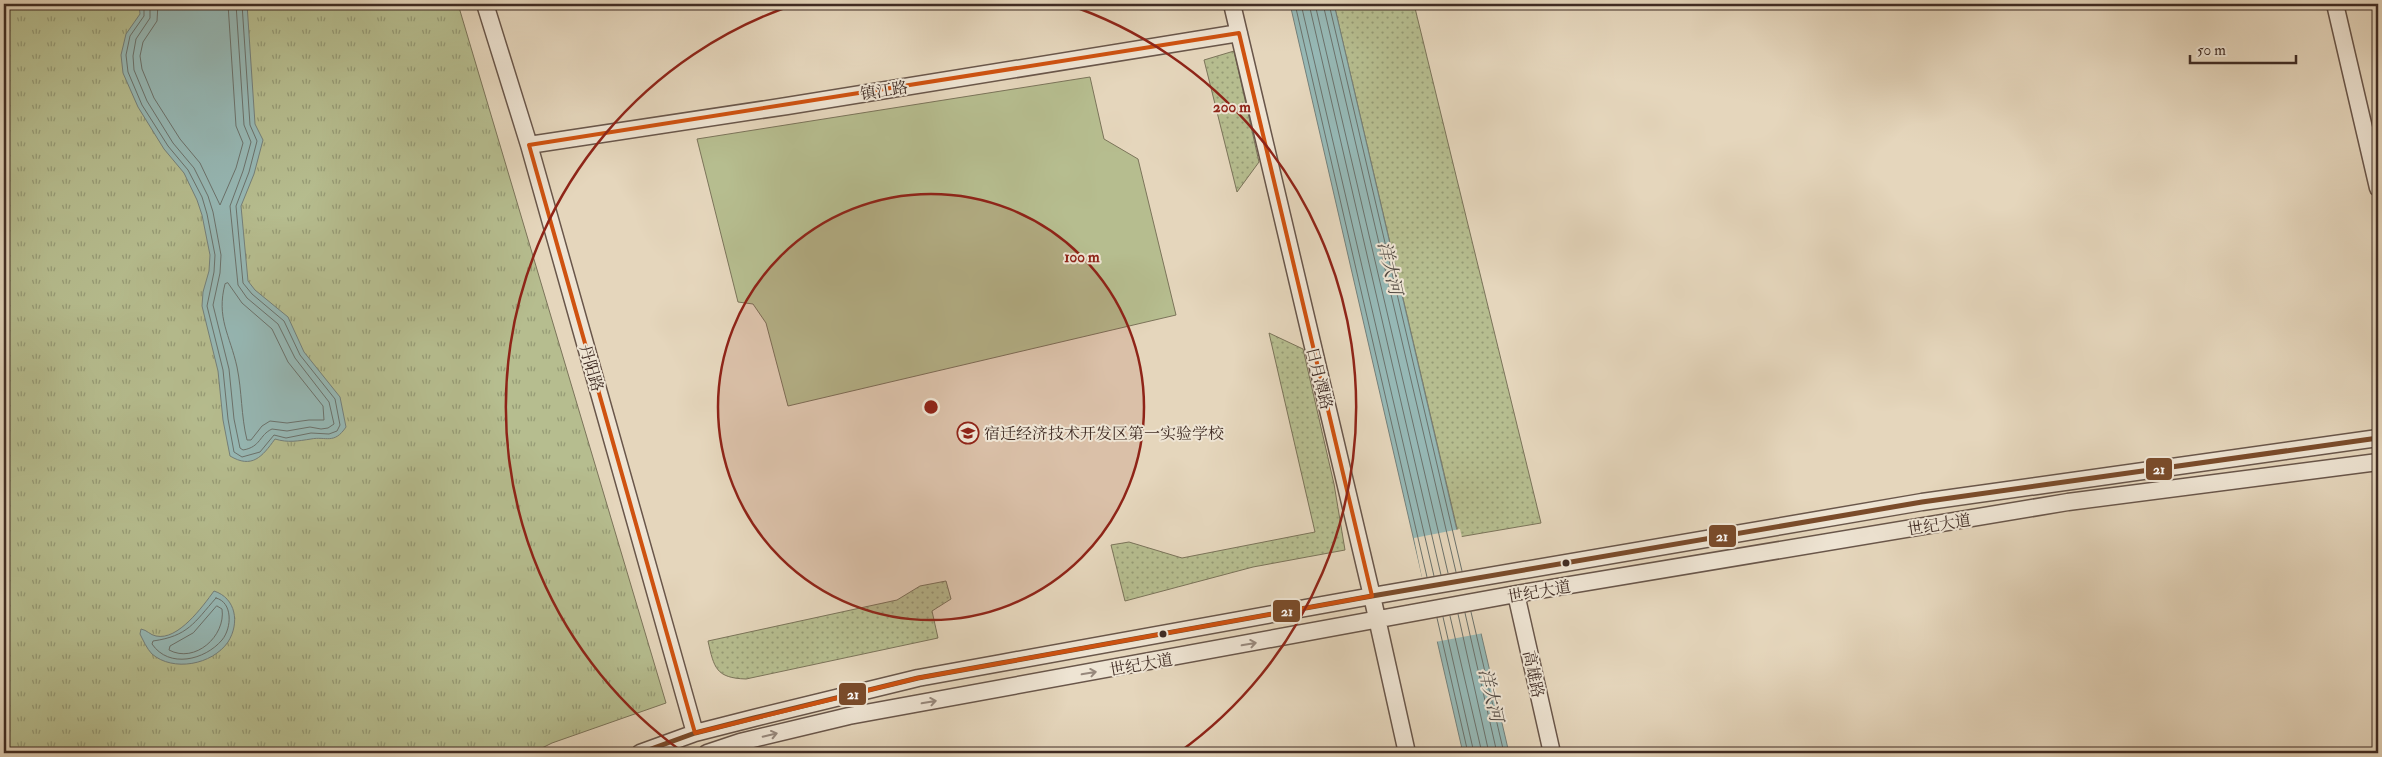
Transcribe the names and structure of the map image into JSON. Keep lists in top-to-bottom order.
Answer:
{
  "streets": {
    "street": [
      "镇江路",
      "丹阳路",
      "日月潭路",
      "世纪大道",
      "高雄路"
    ]
  },
  "crossings": [
    ["镇江路", "丹阳路"],
    ["镇江路", "日月潭路"],
    ["丹阳路", "世纪大道"],
    ["日月潭路", "世纪大道"],
    ["世纪大道", "高雄路"]
  ],
  "water": ["洋大河"],
  "places": {
    "school or university": ["宿迁经济技术开发区第一实验学校"]
  },
  "lines": ["transit line 21"],
  "scale_bar": "50 m",
  "rings": ["200 m", "100 m"]
}
